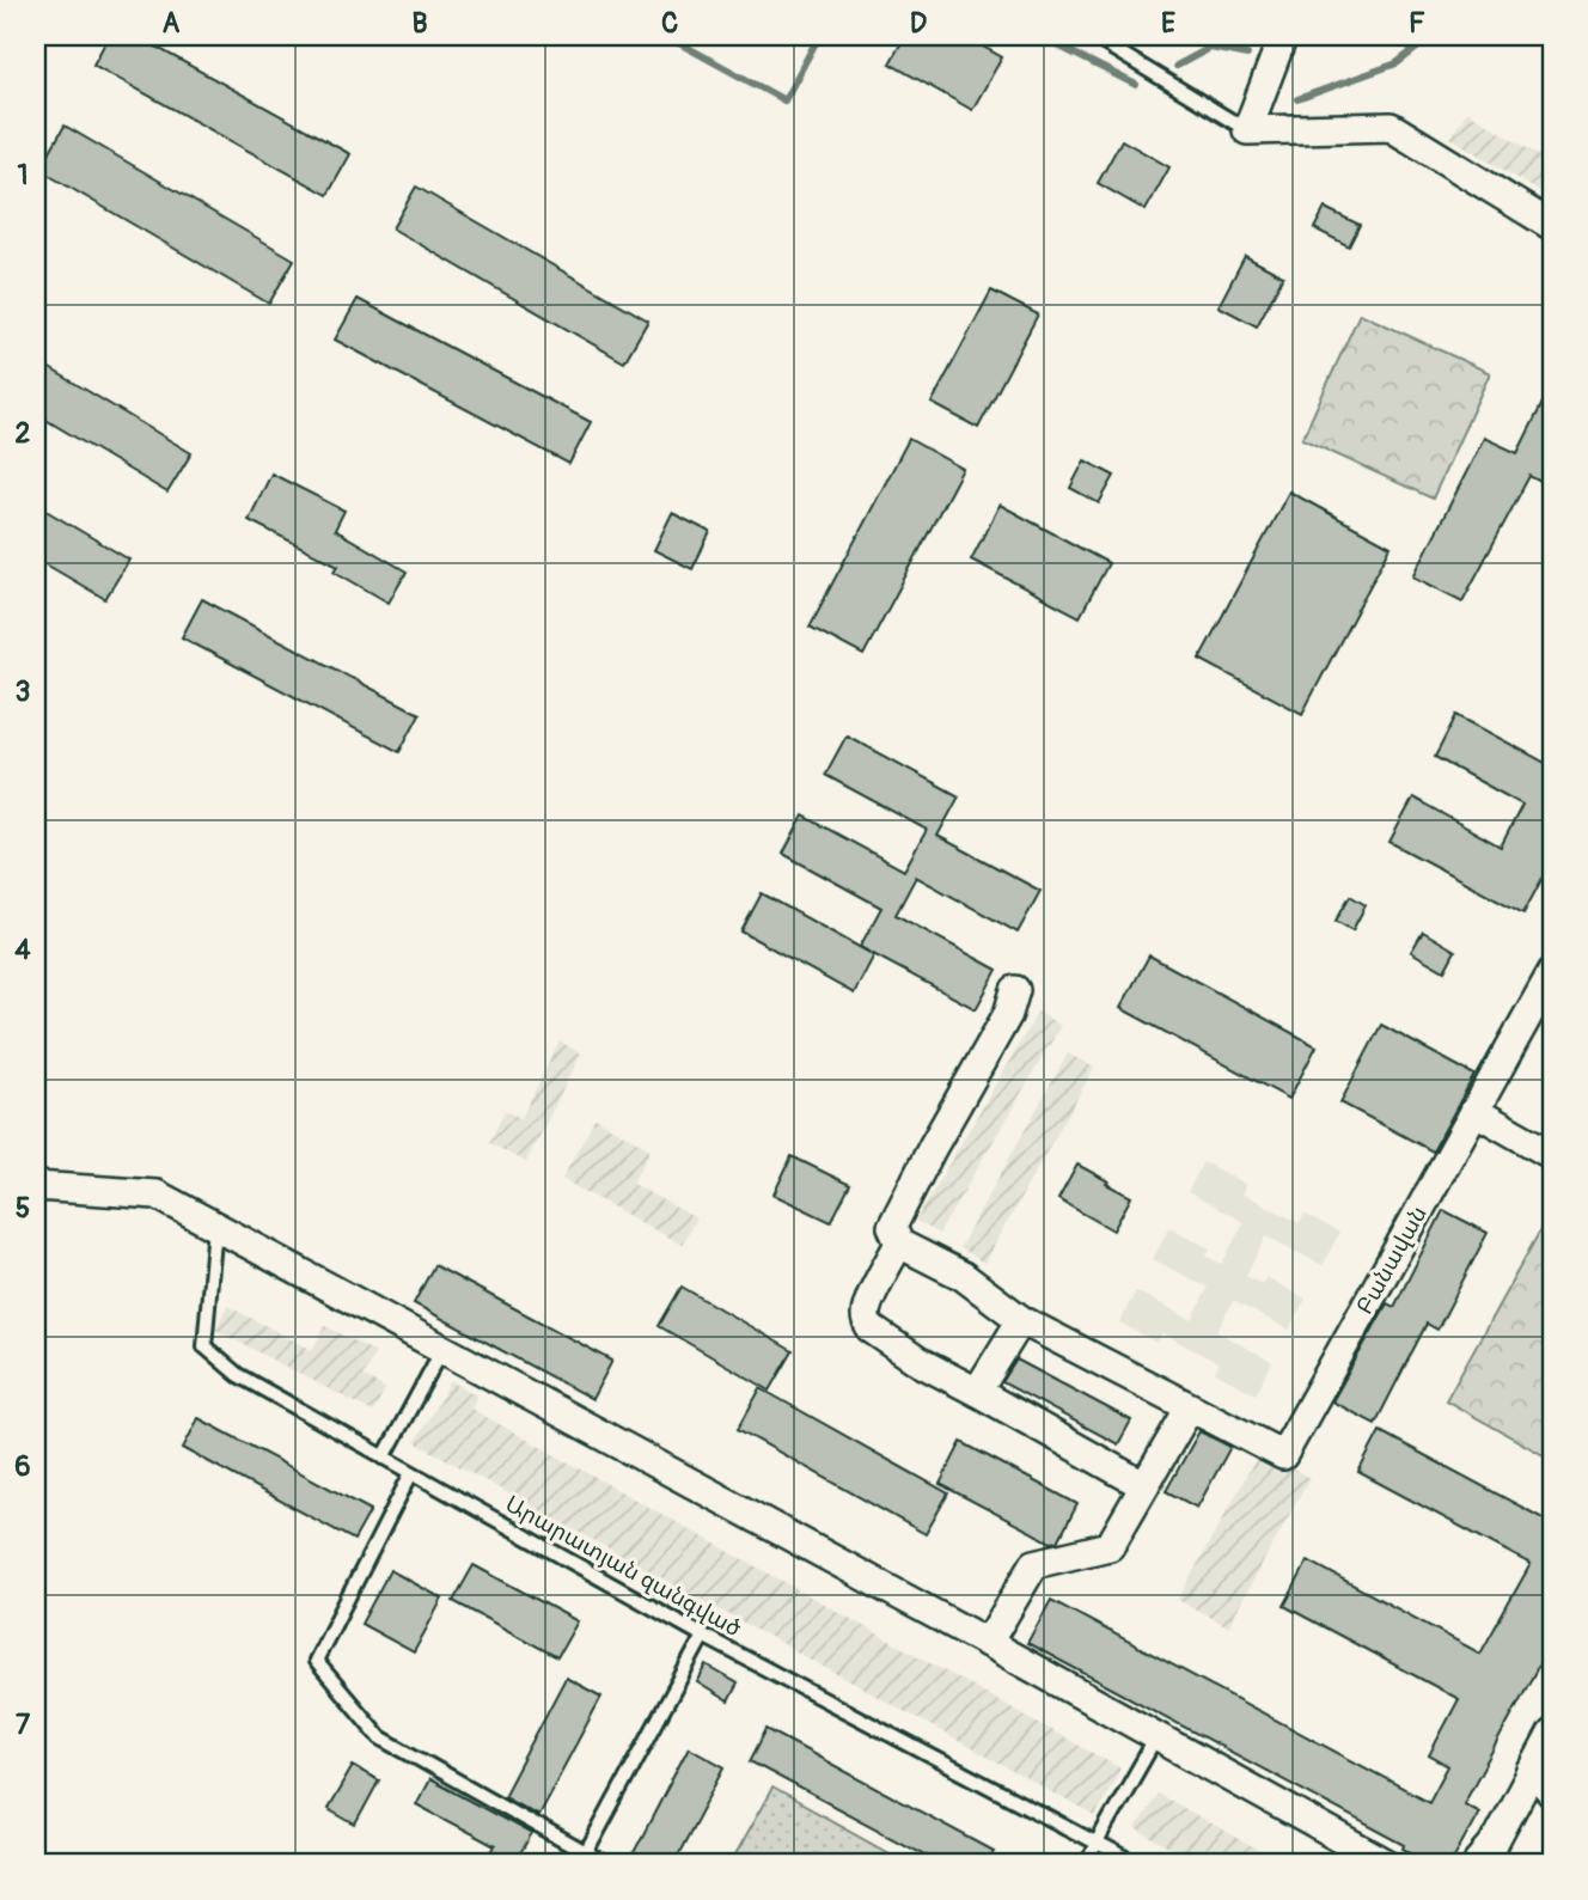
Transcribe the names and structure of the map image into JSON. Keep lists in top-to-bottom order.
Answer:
{
  "streets": {
    "street": ["Բանավան"],
    "lane": ["Արարատյան զանգված"]
  },
  "grid": {
    "columns": [
      "A",
      "B",
      "C",
      "D",
      "E",
      "F"
    ],
    "rows": [
      "1",
      "2",
      "3",
      "4",
      "5",
      "6",
      "7"
    ]
  }
}
